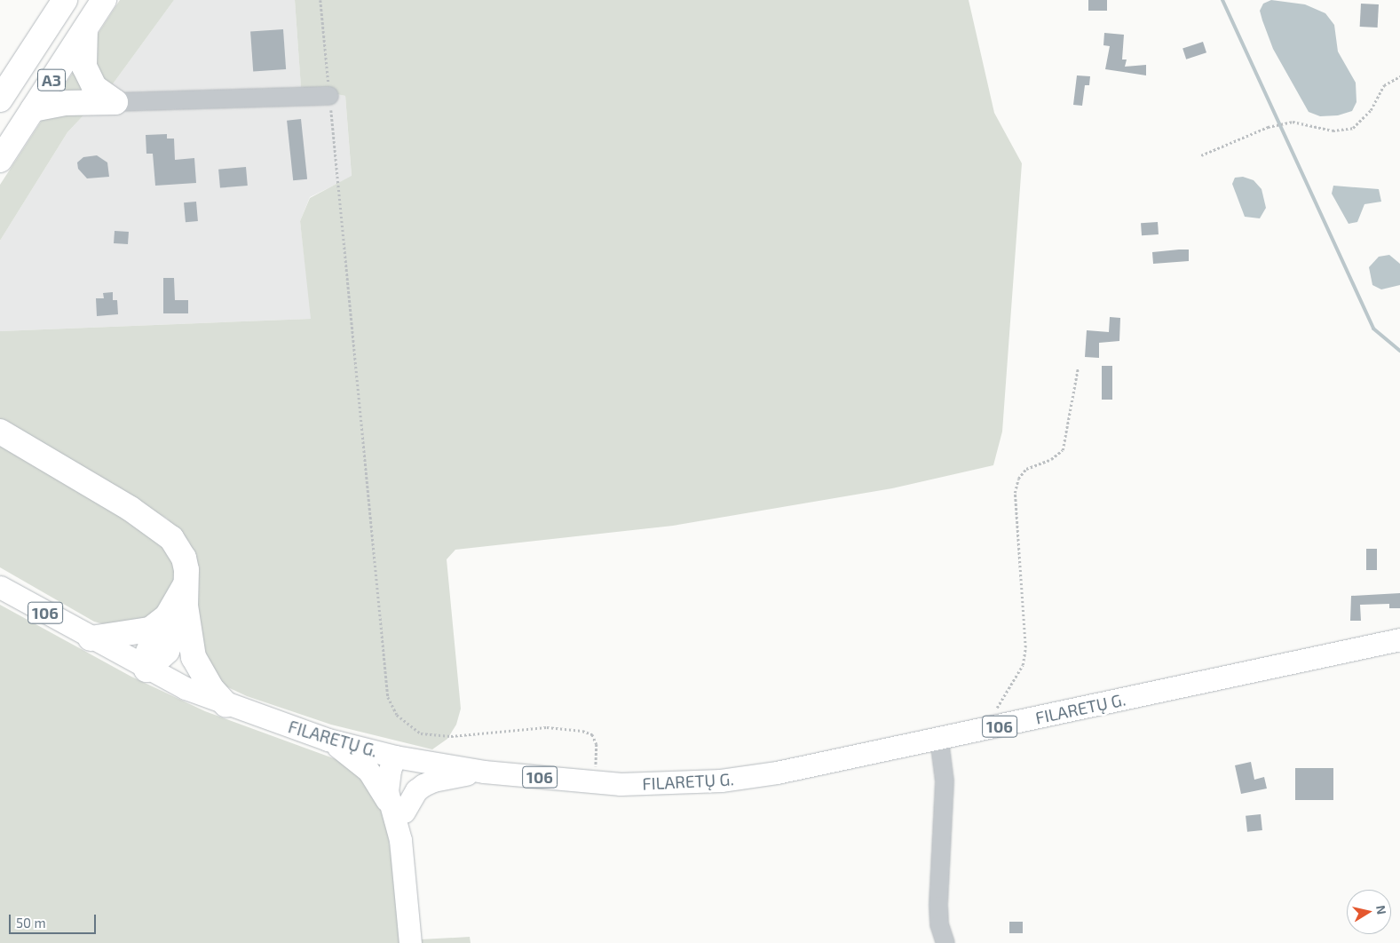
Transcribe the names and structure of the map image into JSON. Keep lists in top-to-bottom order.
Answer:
{
  "streets": {
    "highway": ["A3"],
    "main road": ["106", "FILARETŲ G."]
  },
  "scale_bar": "50 m",
  "north": "right"
}
